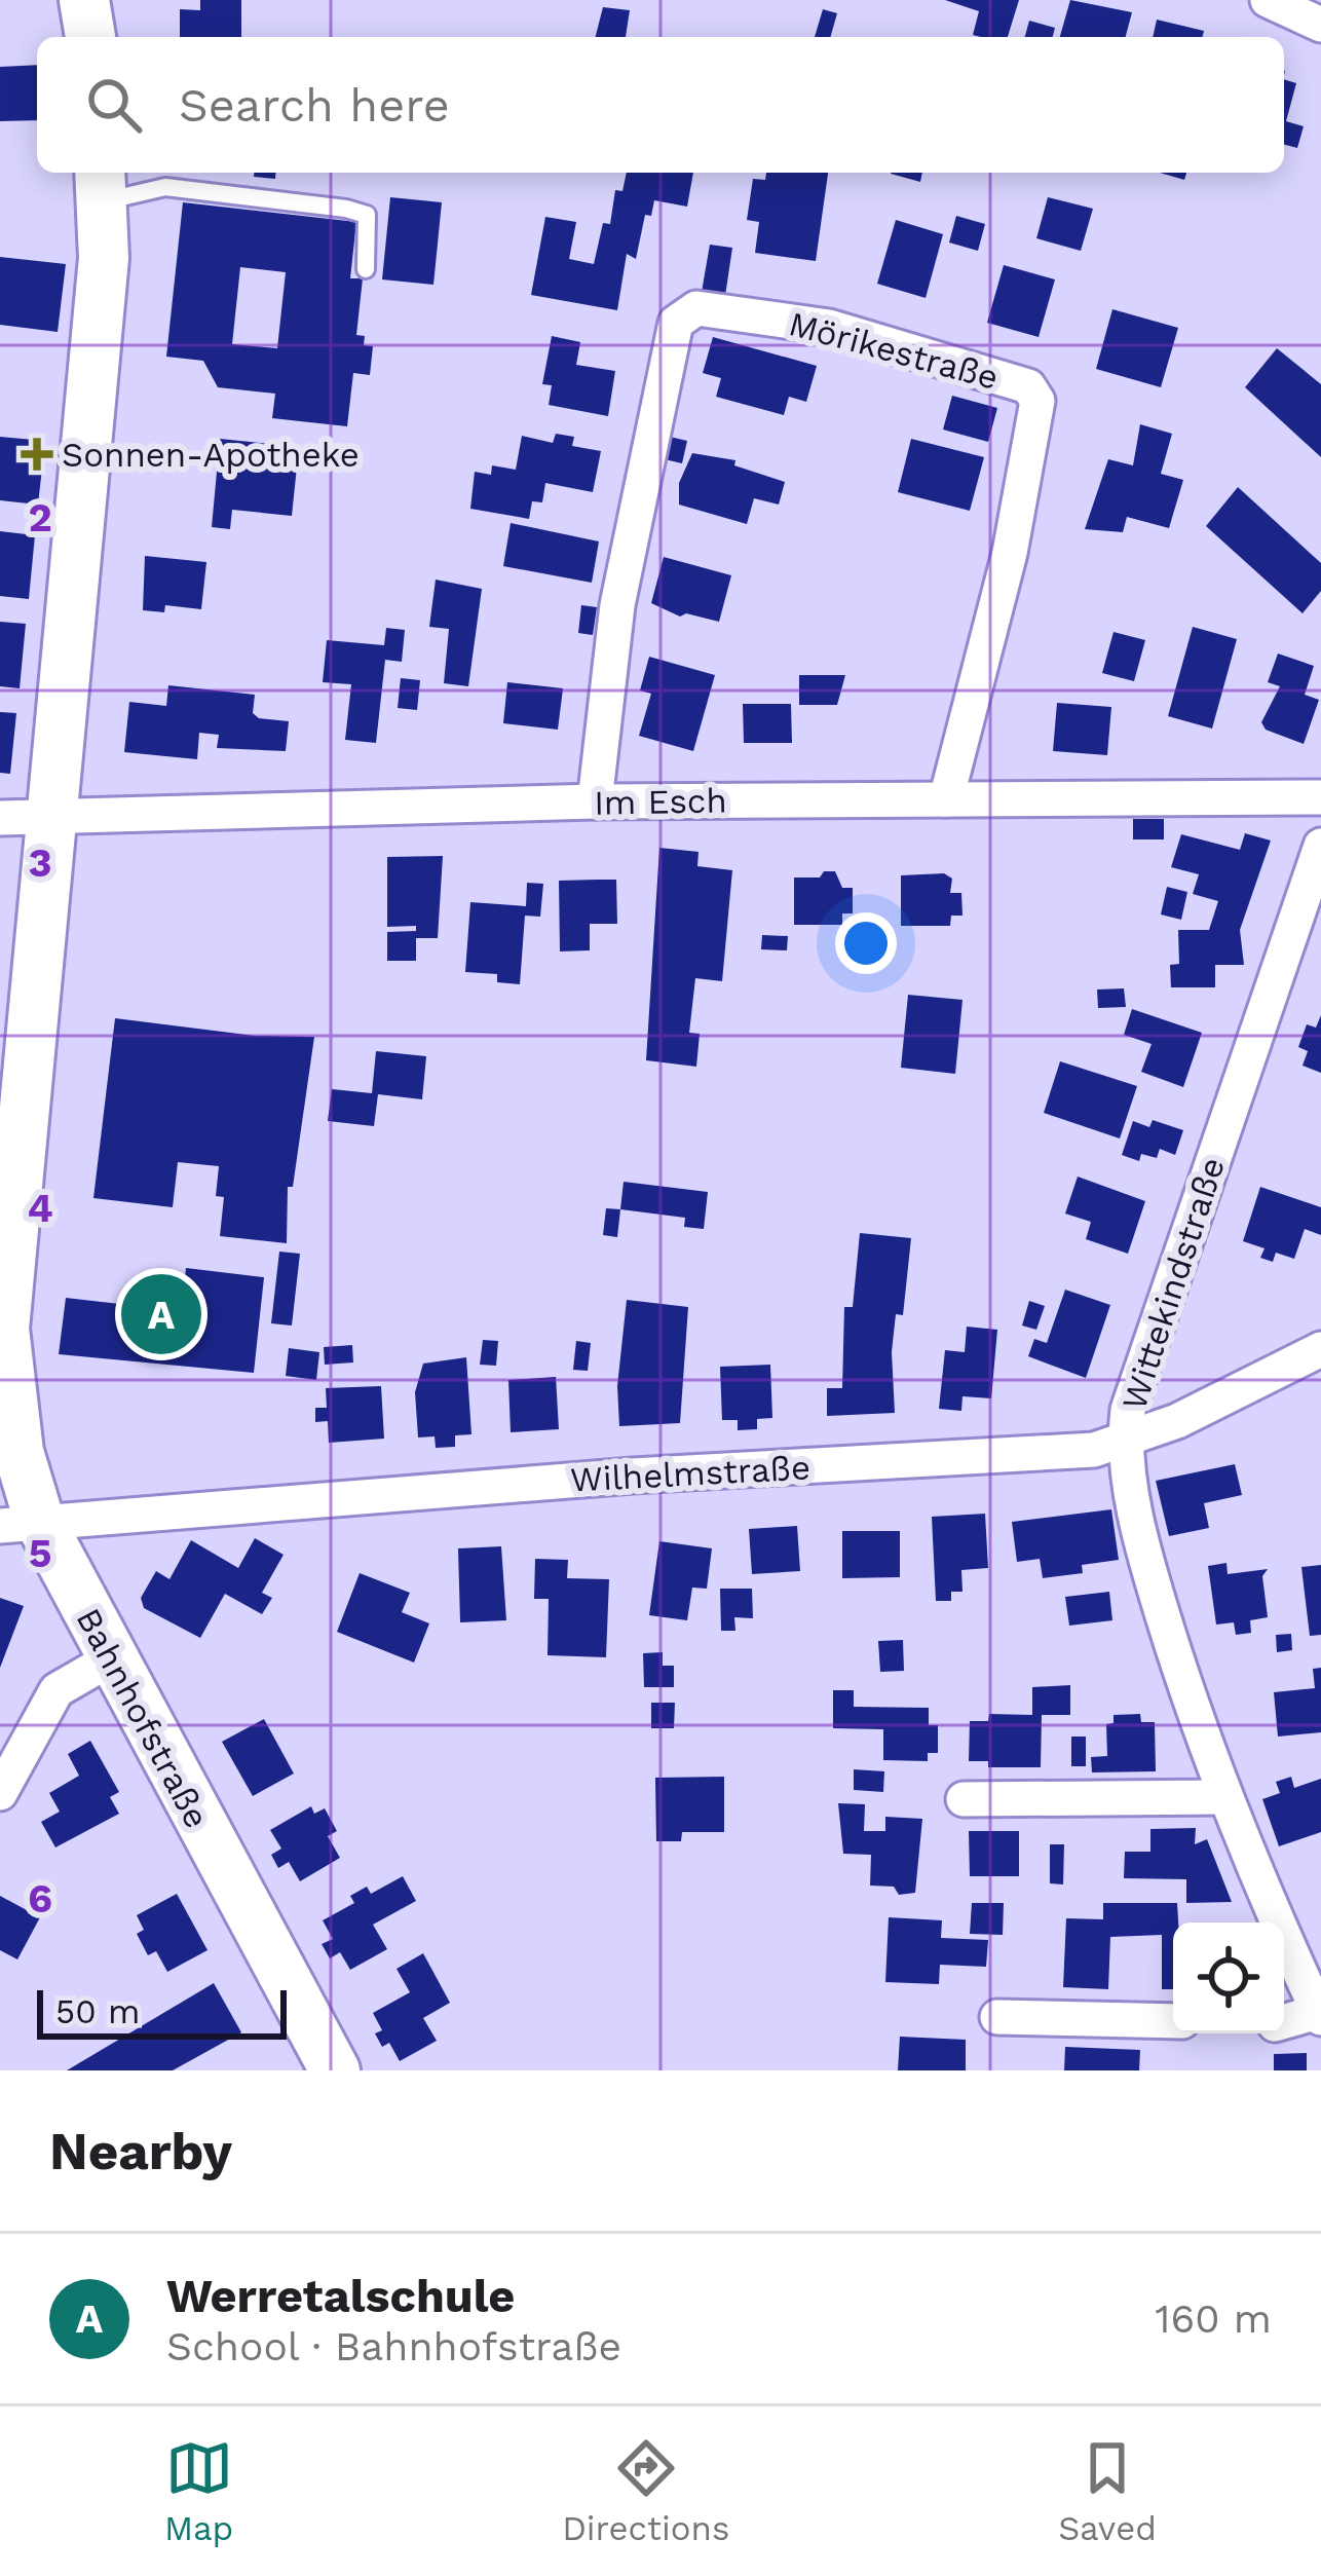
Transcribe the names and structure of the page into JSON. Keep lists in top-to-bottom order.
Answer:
{
  "streets": {
    "street": [
      "Mörikestraße",
      "Im Esch",
      "Wittekindstraße",
      "Wilhelmstraße",
      "Bahnhofstraße"
    ]
  },
  "crossings": [
    ["Mörikestraße", "Im Esch"],
    ["Im Esch", "Bahnhofstraße"],
    ["Wittekindstraße", "Wilhelmstraße"],
    ["Wilhelmstraße", "Bahnhofstraße"]
  ],
  "places": {
    "health": ["Sonnen-Apotheke"]
  },
  "scale_bar": "50 m",
  "page": {
    "search": "Search here",
    "pins": "A",
    "scale": "50 m",
    "heading": "Nearby",
    "list": [
      {
        "mark": "A",
        "name": "Werretalschule",
        "note": "School · Bahnhofstraße",
        "value": "160 m"
      }
    ],
    "nav": ["Map", "Directions", "Saved"]
  },
  "grid": {
    "rows": [
      "2",
      "3",
      "4",
      "5",
      "6"
    ]
  }
}
